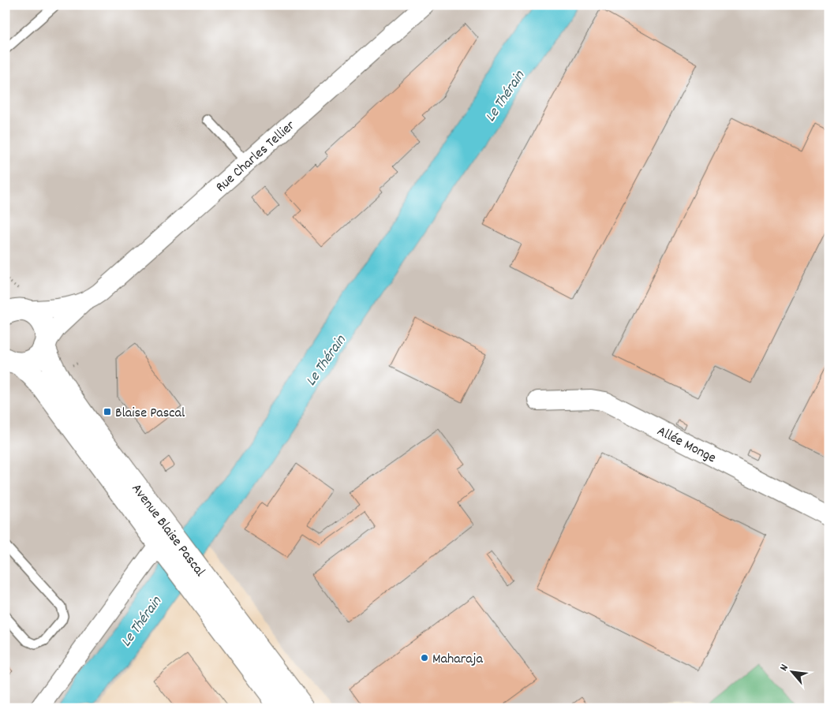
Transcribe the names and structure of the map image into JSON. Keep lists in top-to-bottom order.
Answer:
{
  "streets": {
    "main road": ["Avenue Blaise Pascal"],
    "street": ["Rue Charles Tellier", "Allée Monge"]
  },
  "crossings": [
    ["Rue Charles Tellier", "Avenue Blaise Pascal"]
  ],
  "water": ["Le Thérain"],
  "places": {
    "transit": ["Blaise Pascal"],
    "other": ["Maharaja"]
  },
  "north": "top left"
}
